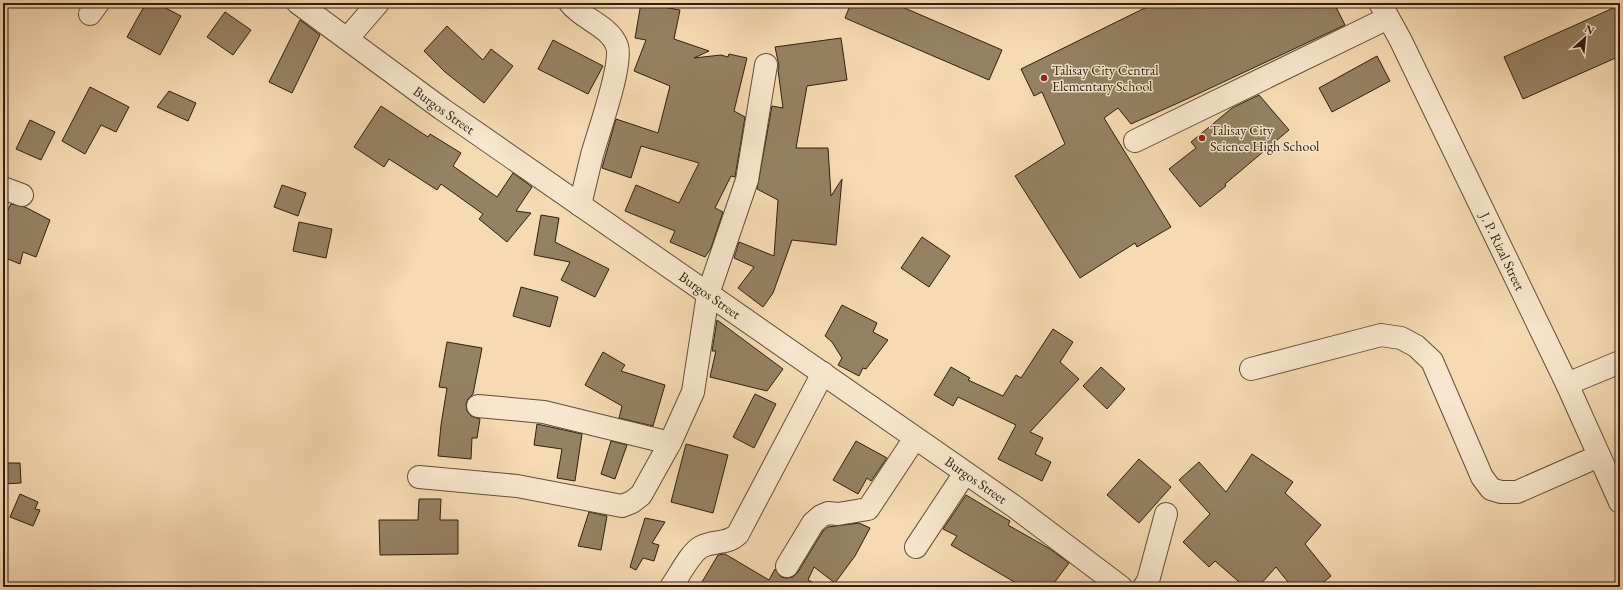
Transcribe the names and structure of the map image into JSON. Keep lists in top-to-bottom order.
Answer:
{
  "streets": {
    "street": ["Burgos Street", "J. P. Rizal Street"]
  },
  "places": ["Talisay City Central Elementary School", "Talisay City Science High School"],
  "north": "top right"
}
